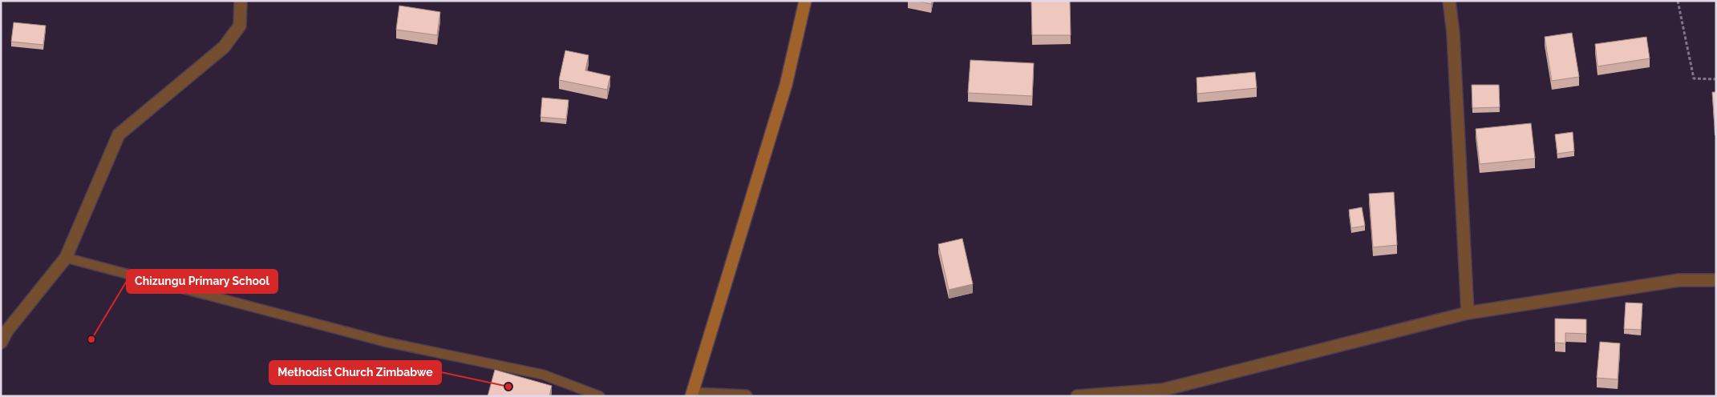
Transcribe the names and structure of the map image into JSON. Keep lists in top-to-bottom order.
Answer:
{
  "places": ["Chizungu Primary School", "Methodist Church Zimbabwe"]
}
